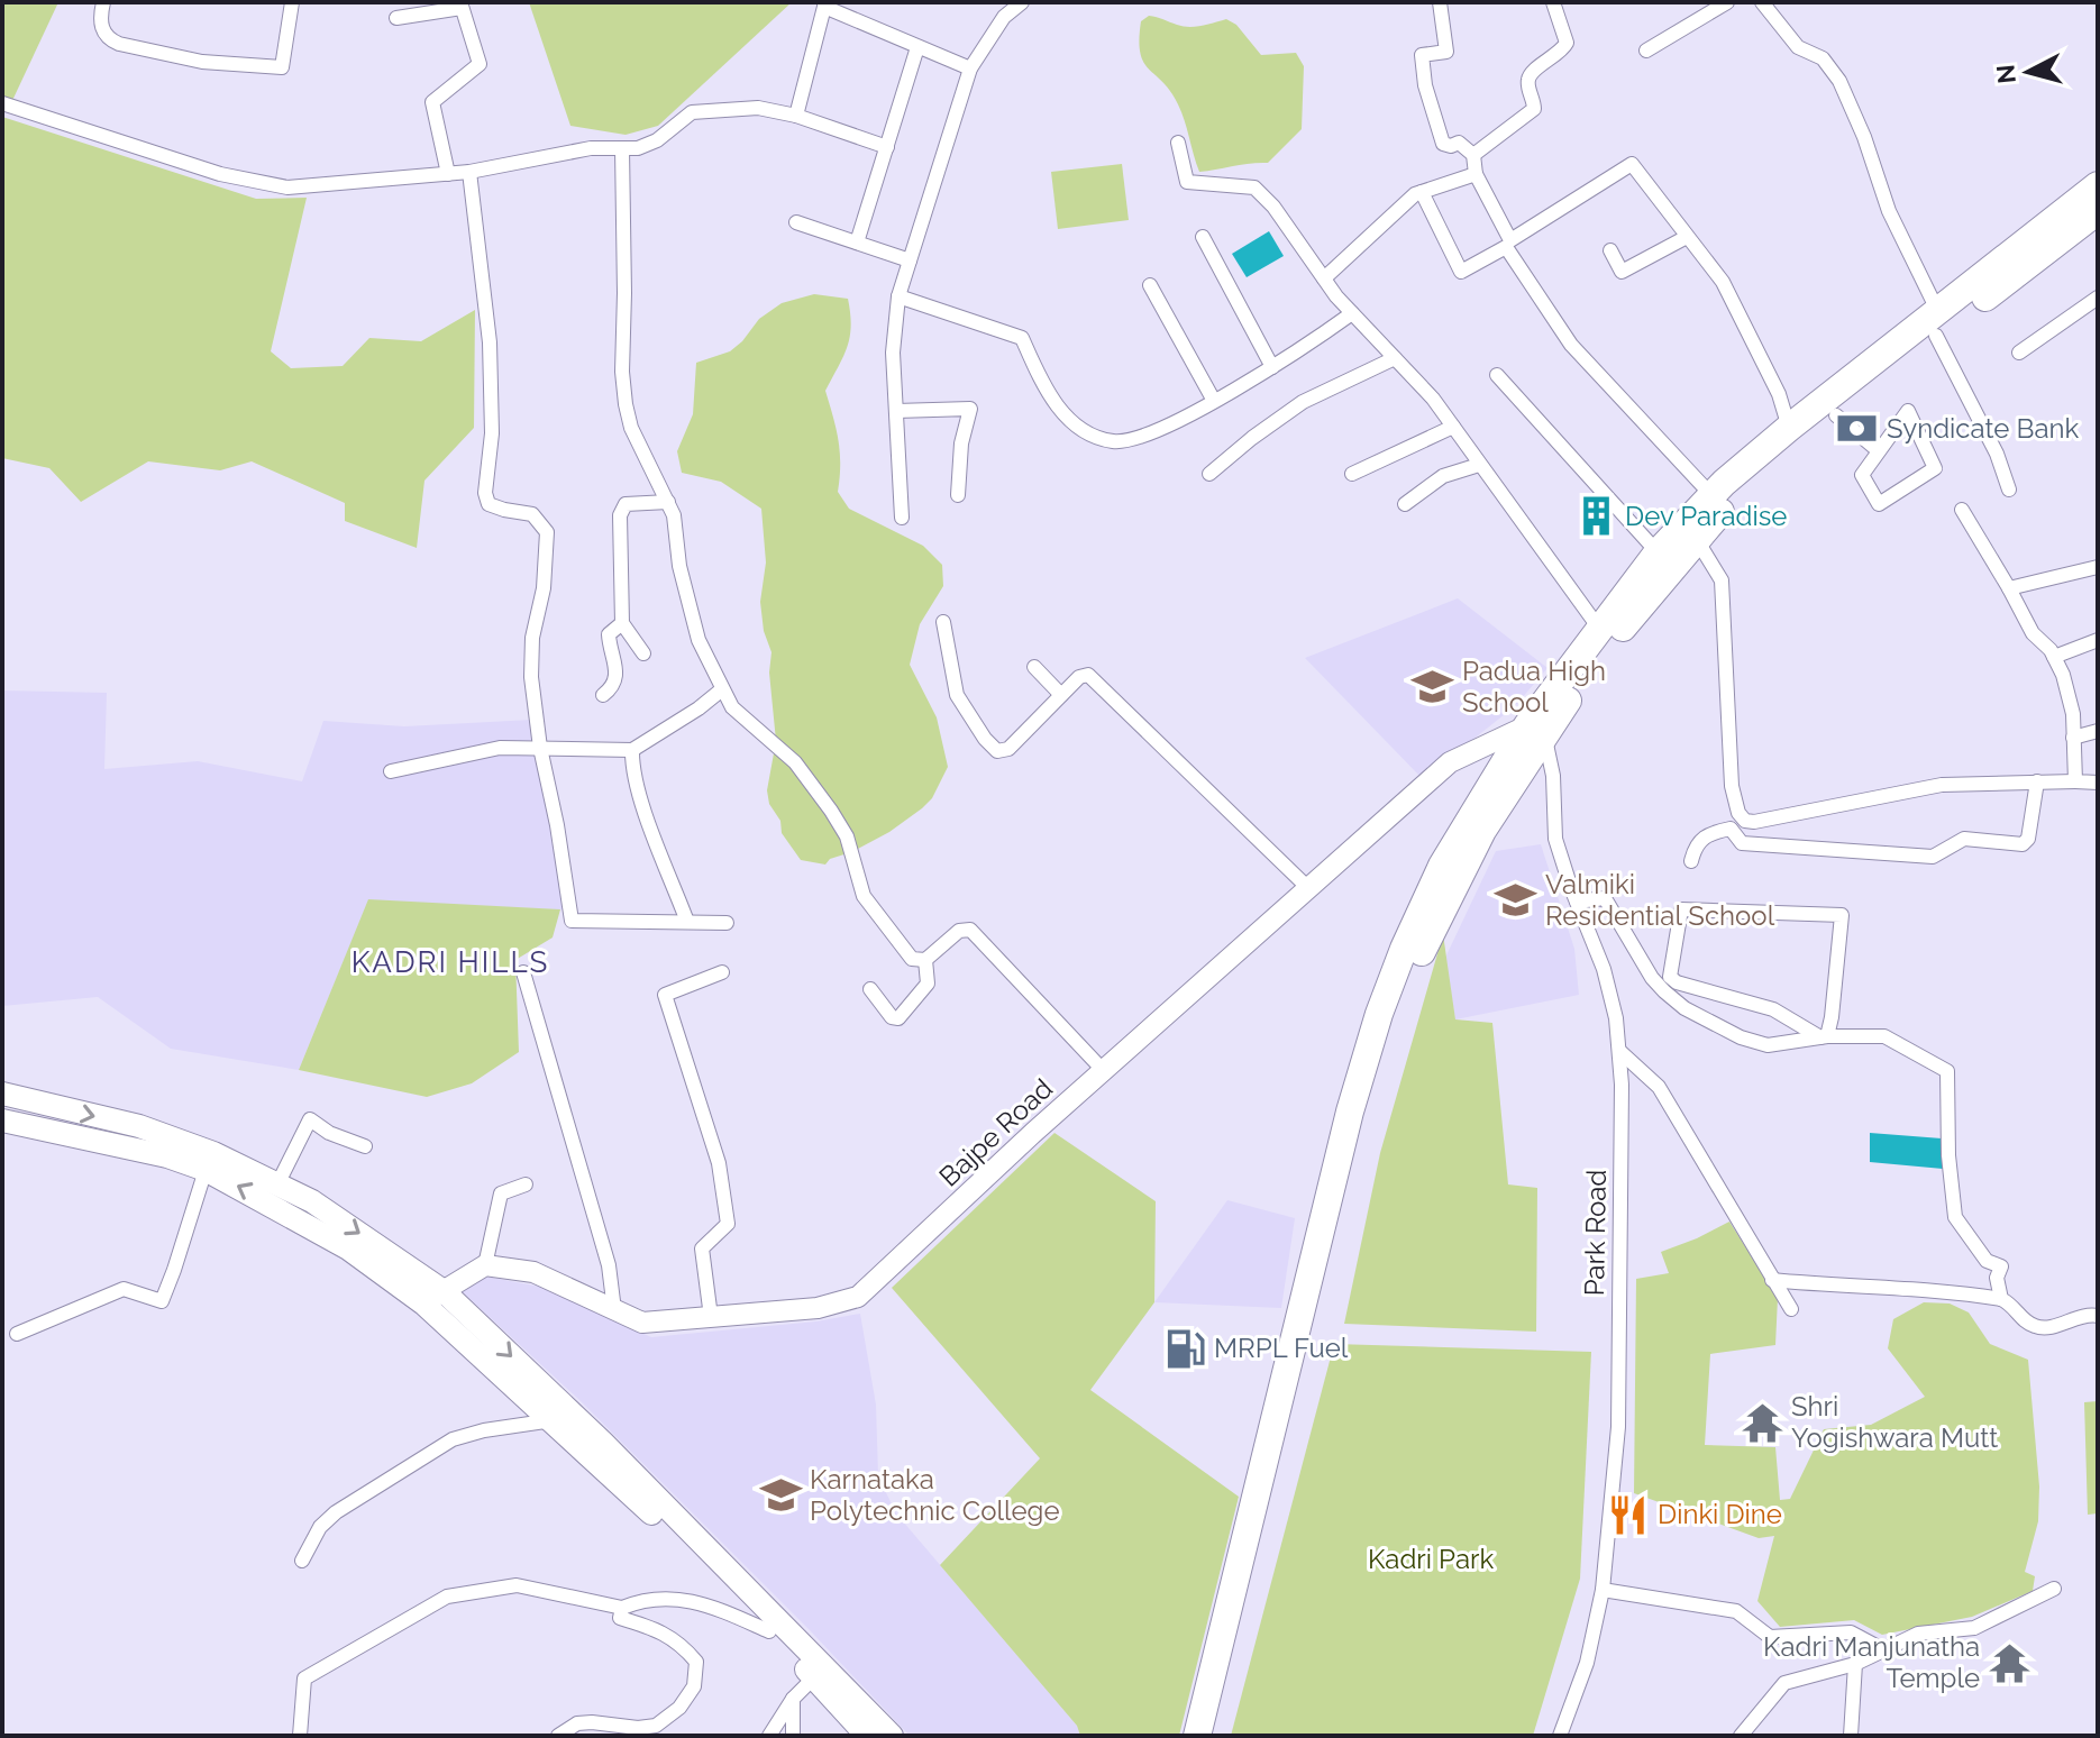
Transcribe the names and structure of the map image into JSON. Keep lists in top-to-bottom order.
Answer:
{
  "streets": {
    "street": ["Bajpe Road", "Park Road"]
  },
  "crossings": [
    ["Bajpe Road", "Park Road"]
  ],
  "districts": ["KADRI HILLS"],
  "parks": ["Kadri Park"],
  "places": {
    "bank": ["Syndicate Bank"],
    "building": ["Dev Paradise"],
    "school or university": ["Padua High School", "Valmiki Residential School", "Karnataka Polytechnic College"],
    "fuel station": ["MRPL Fuel"],
    "temple": ["Shri Yogishwara Mutt", "Kadri Manjunatha Temple"],
    "restaurant": ["Dinki Dine"]
  },
  "north": "left"
}
